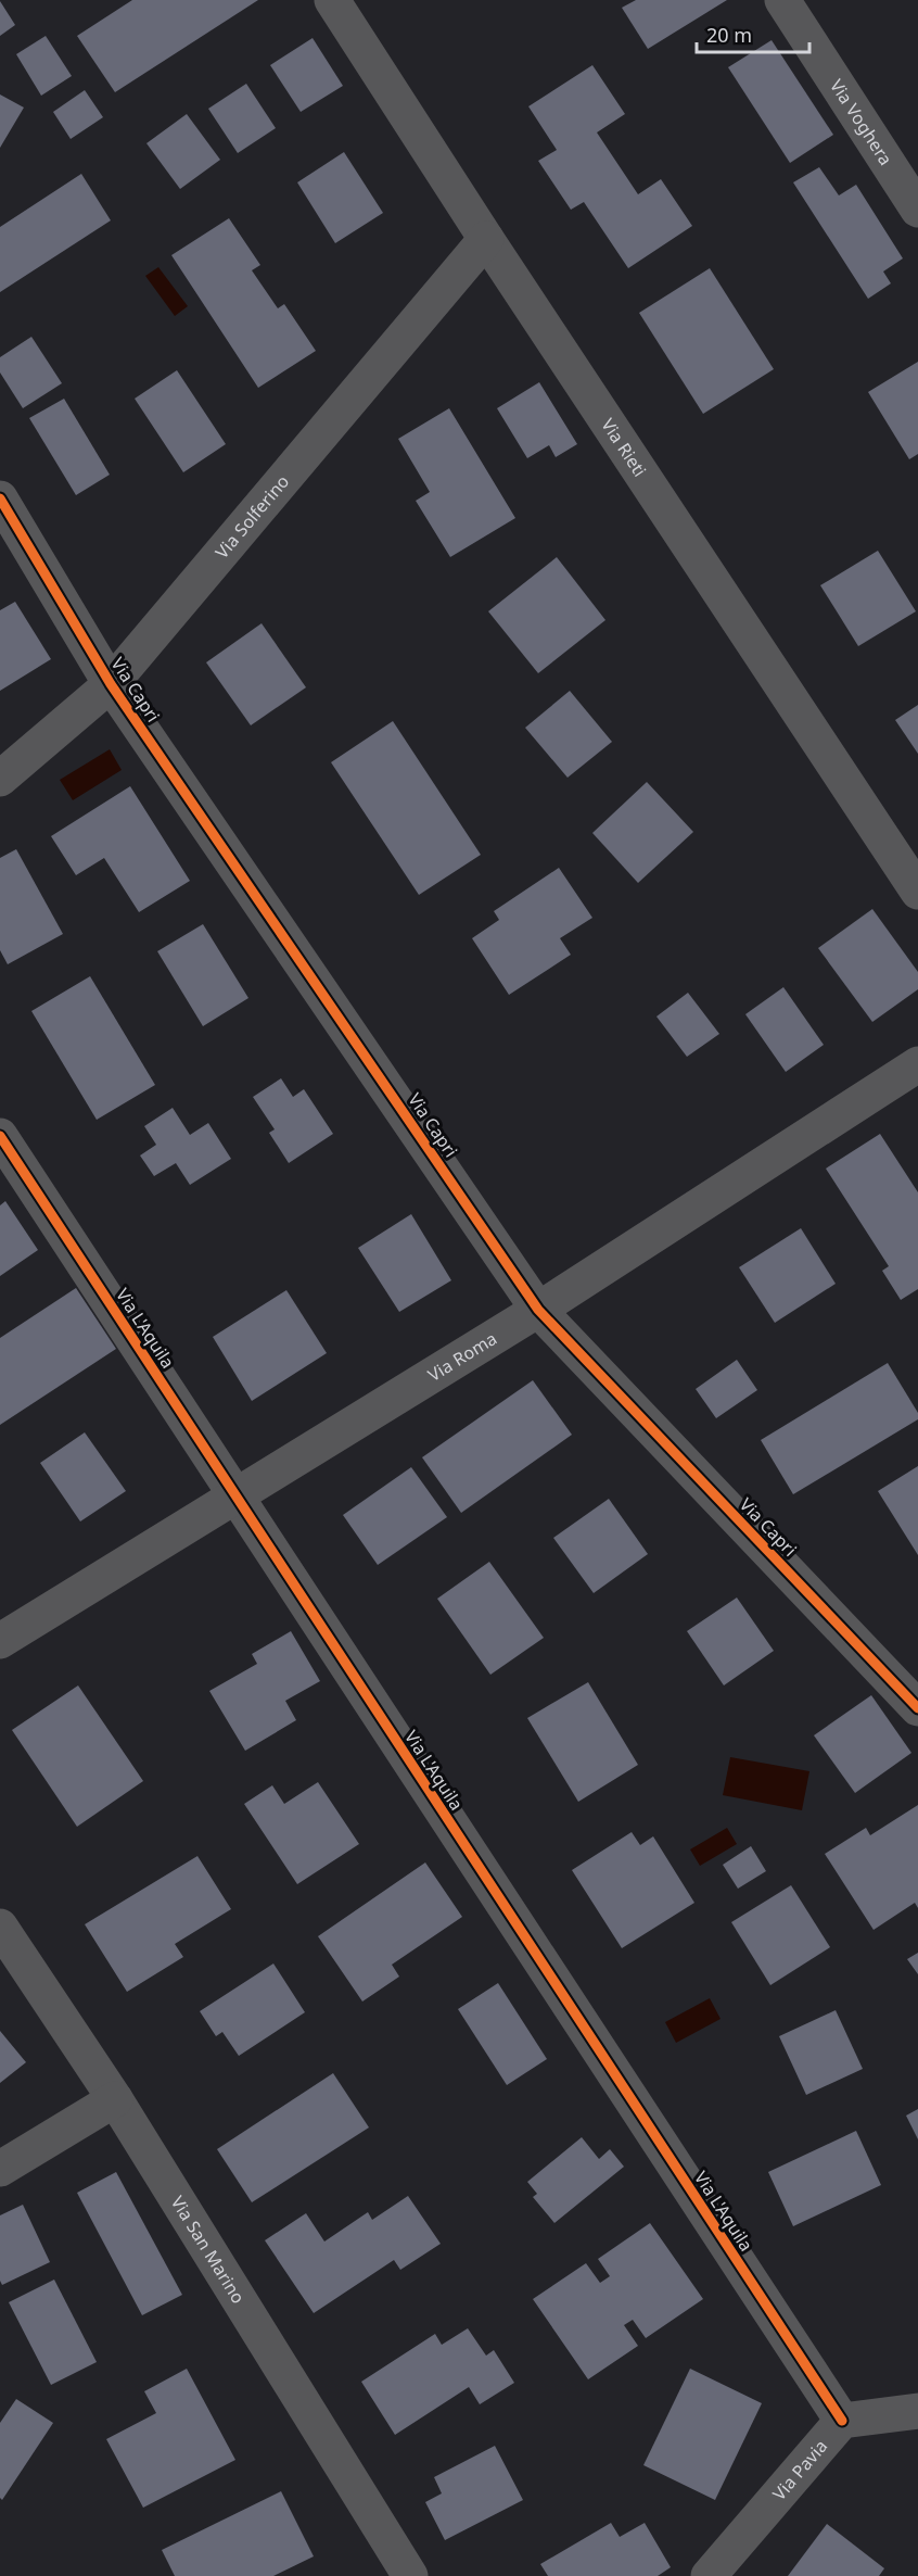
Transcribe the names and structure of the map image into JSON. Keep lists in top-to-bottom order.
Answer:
{
  "streets": {
    "street": [
      "Via Voghera",
      "Via Rieti",
      "Via Solferino",
      "Via Capri",
      "Via L'Aquila",
      "Via Roma",
      "Via San Marino",
      "Via Pavia"
    ]
  },
  "crossings": [
    ["Via Rieti", "Via Solferino"],
    ["Via Solferino", "Via Capri"],
    ["Via Capri", "Via Roma"],
    ["Via L'Aquila", "Via Roma"],
    ["Via L'Aquila", "Via Pavia"]
  ],
  "scale_bar": "20 m"
}
